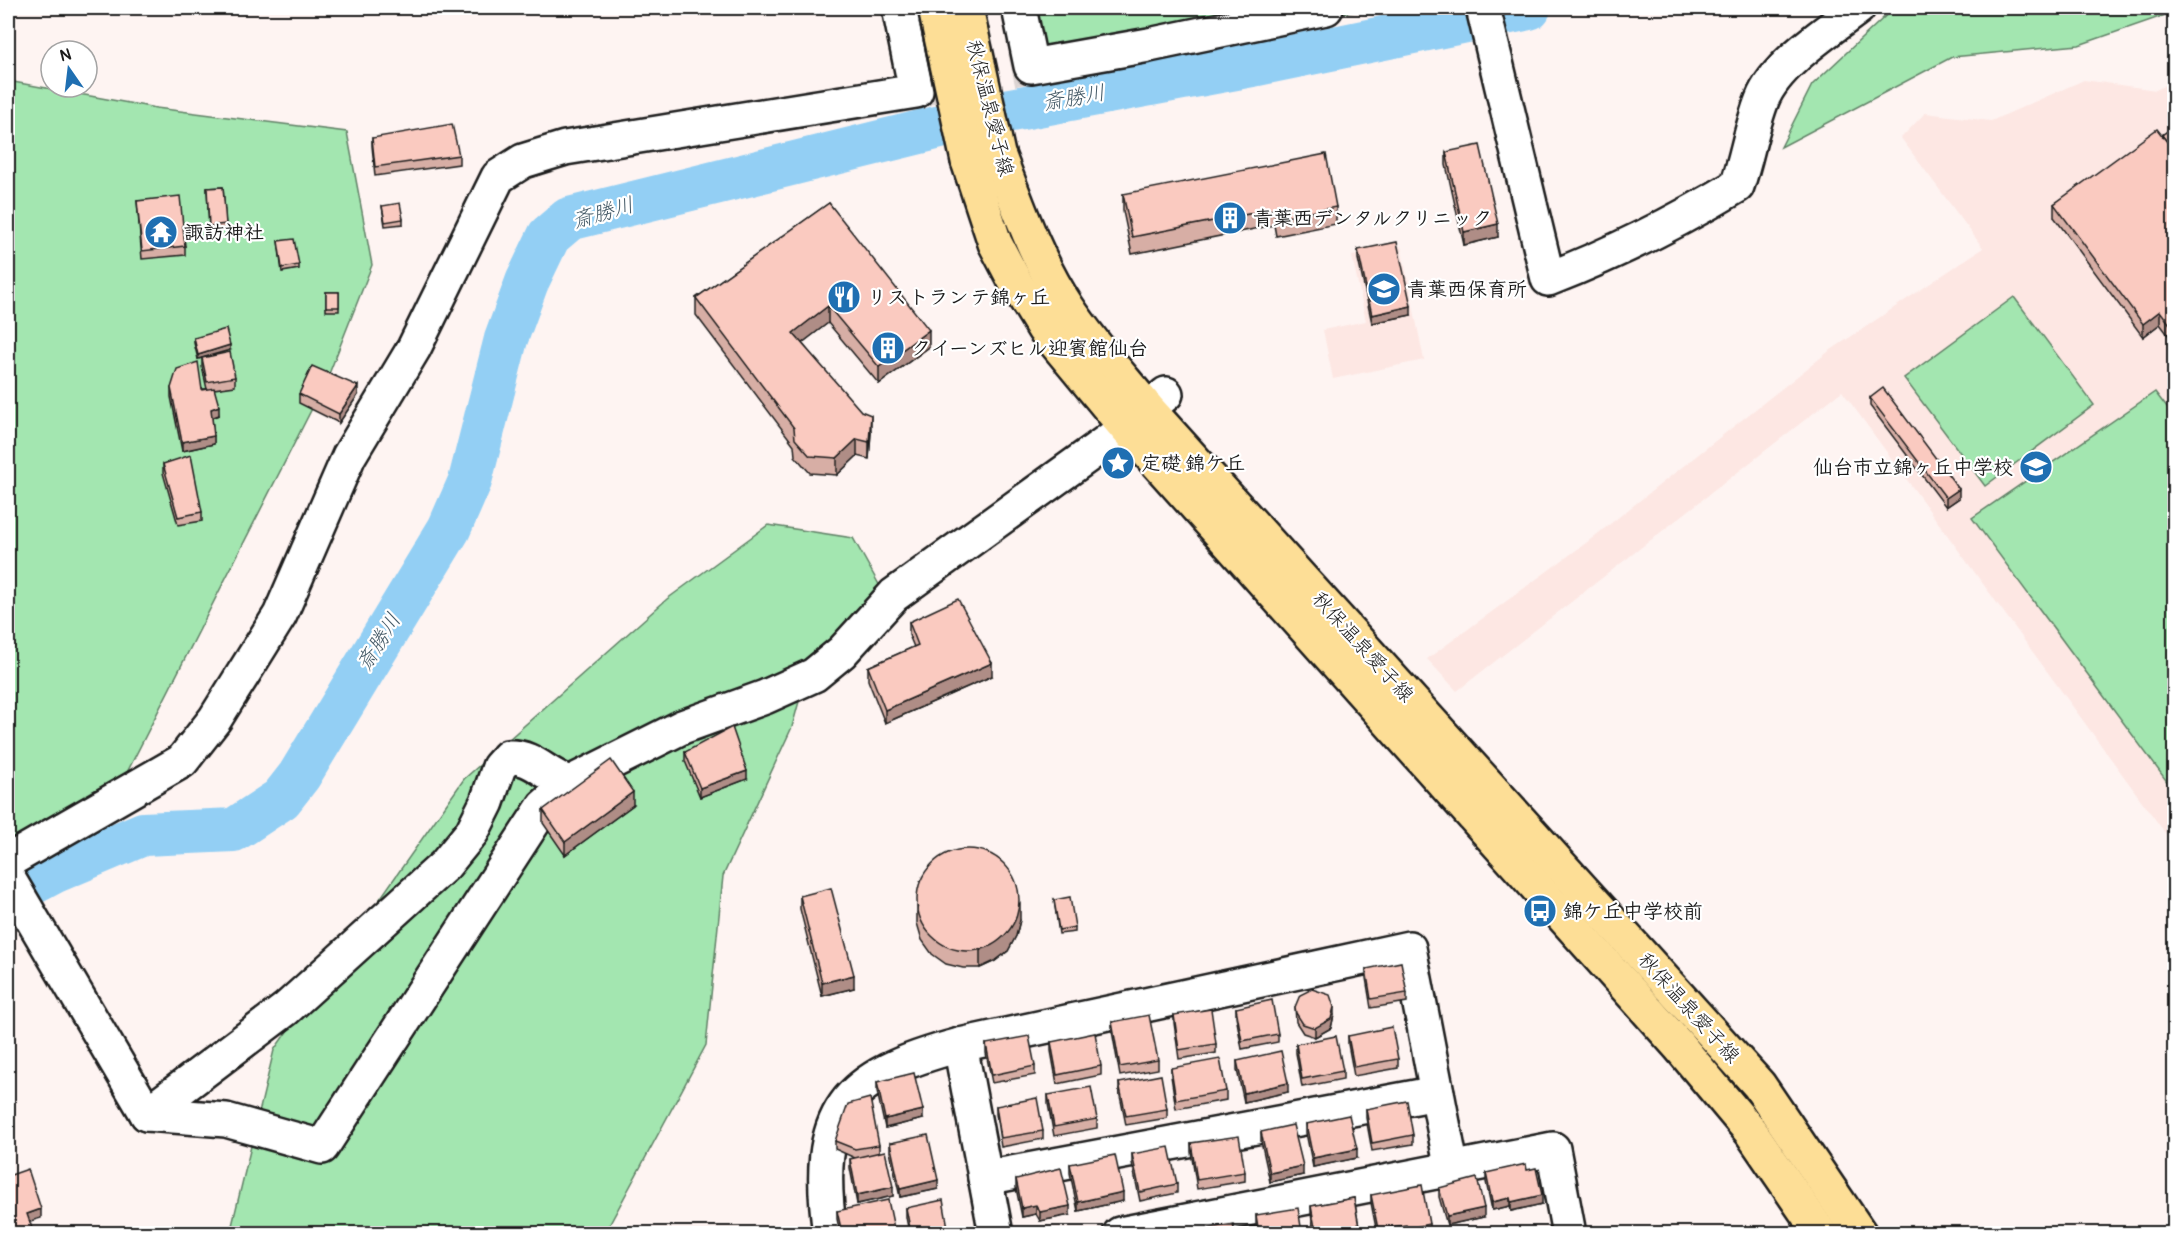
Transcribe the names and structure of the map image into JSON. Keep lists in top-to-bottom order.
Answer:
{
  "streets": {
    "main road": ["秋保温泉愛子線"]
  },
  "water": ["斎勝川"],
  "places": {
    "building": ["青葉西デンタルクリニック", "クイーンズヒル迎賓館仙台"],
    "temple": ["諏訪神社"],
    "school or university": ["青葉西保育所", "仙台市立錦ヶ丘中学校"],
    "restaurant": ["リストランテ錦ヶ丘"],
    "place": ["定礎 錦ケ丘"],
    "bus stop": ["錦ケ丘中学校前"]
  },
  "north": "top"
}
